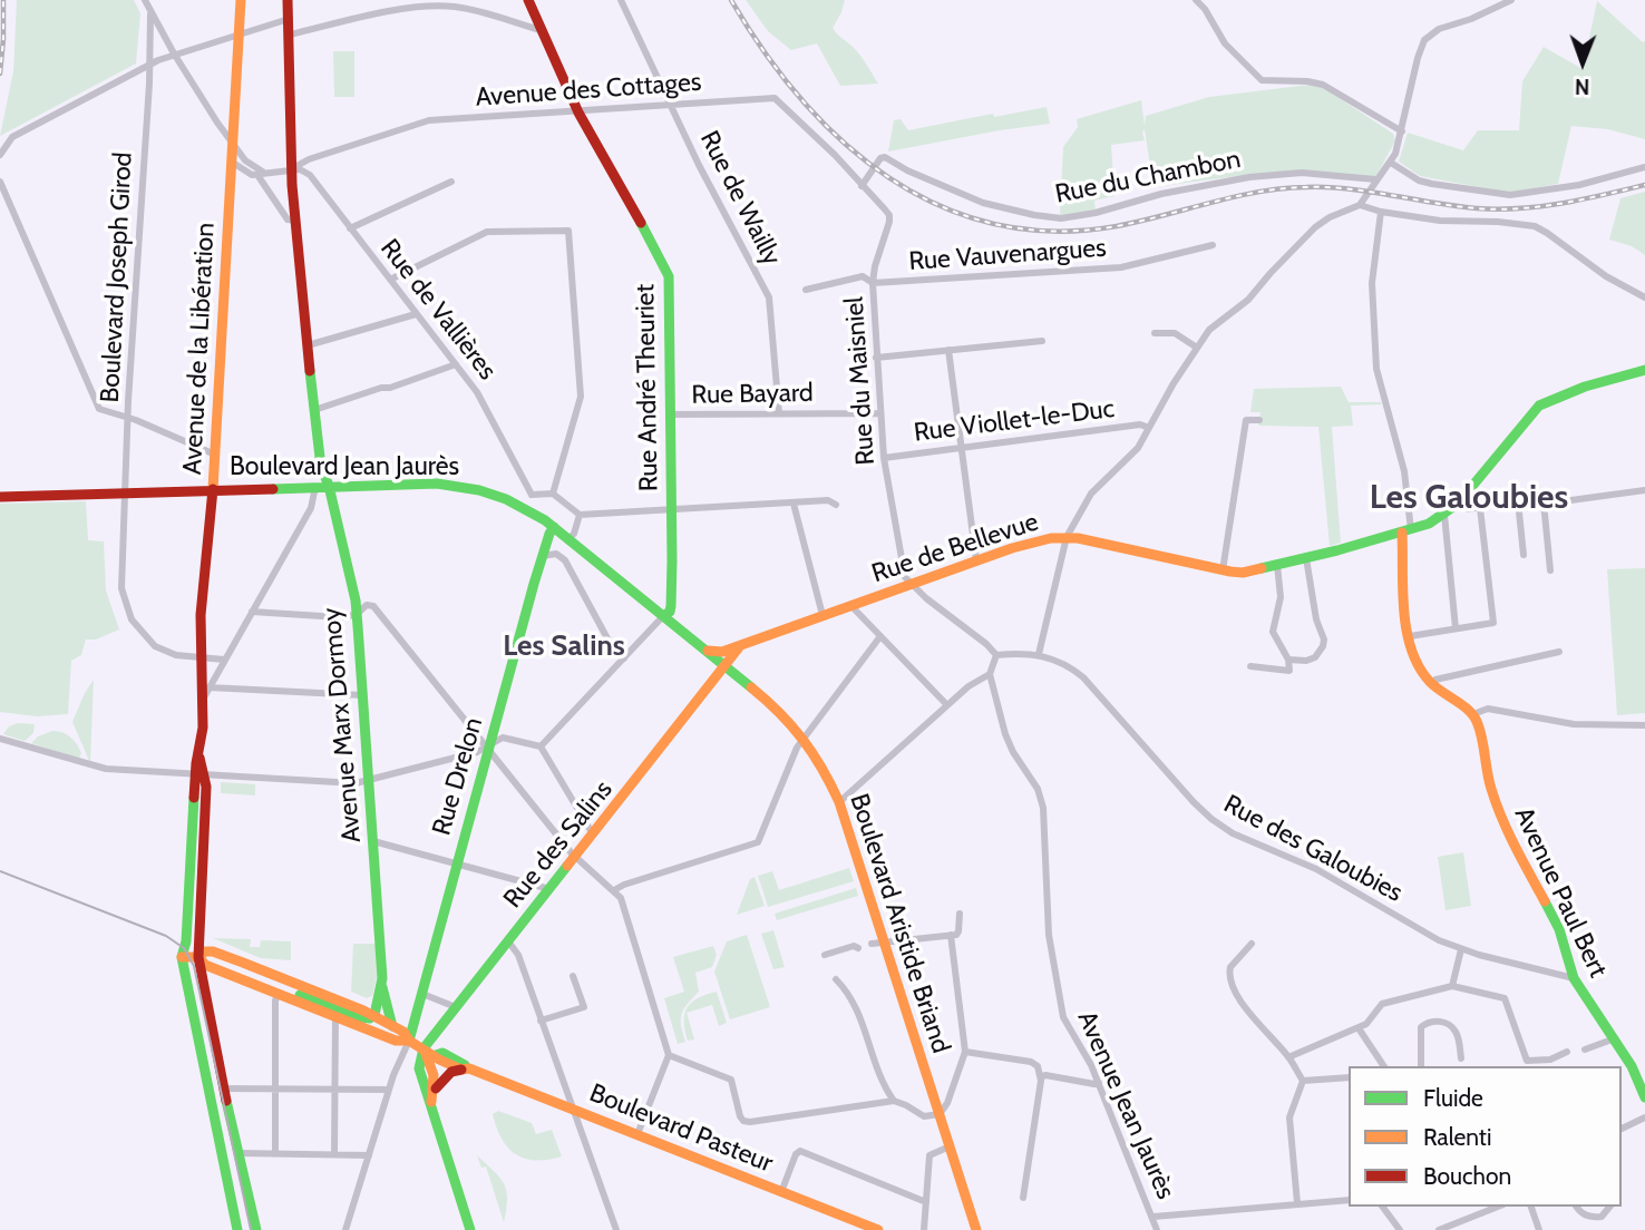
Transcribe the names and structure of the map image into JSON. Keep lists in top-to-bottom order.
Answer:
{
  "streets": {
    "main road": [
      "Avenue de la Libération",
      "Rue André Theuriet",
      "Boulevard Jean Jaurès",
      "Rue de Bellevue",
      "Avenue Marx Dormoy",
      "Rue Drelon",
      "Rue des Salins",
      "Avenue Paul Bert",
      "Boulevard Aristide Briand",
      "Boulevard Pasteur"
    ],
    "street": [
      "Avenue des Cottages",
      "Rue du Chambon",
      "Rue de Wailly",
      "Rue Vauvenargues",
      "Boulevard Joseph Girod",
      "Rue de Vallières",
      "Rue du Maisniel",
      "Rue Bayard",
      "Rue Viollet-le-Duc",
      "Rue des Galoubies",
      "Avenue Jean Jaurès"
    ]
  },
  "crossings": [
    ["Avenue des Cottages", "Rue du Chambon"],
    ["Avenue des Cottages", "Rue de Wailly"],
    ["Avenue des Cottages", "Rue de Vallières"],
    ["Avenue des Cottages", "Rue du Maisniel"],
    ["Avenue des Cottages", "Rue André Theuriet"],
    ["Avenue des Cottages", "Avenue Marx Dormoy"],
    ["Rue du Chambon", "Rue du Maisniel"],
    ["Rue de Wailly", "Rue Bayard"],
    ["Rue Vauvenargues", "Rue du Maisniel"],
    ["Boulevard Joseph Girod", "Avenue de la Libération"],
    ["Boulevard Joseph Girod", "Boulevard Jean Jaurès"],
    ["Rue de Vallières", "Avenue Marx Dormoy"],
    ["Avenue de la Libération", "Boulevard Jean Jaurès"],
    ["Avenue de la Libération", "Avenue Marx Dormoy"],
    ["Avenue de la Libération", "Boulevard Pasteur"],
    ["Rue du Maisniel", "Rue Bayard"],
    ["Rue du Maisniel", "Rue Viollet-le-Duc"],
    ["Rue du Maisniel", "Rue de Bellevue"],
    ["Rue André Theuriet", "Rue Bayard"],
    ["Rue André Theuriet", "Boulevard Jean Jaurès"],
    ["Rue Viollet-le-Duc", "Rue de Bellevue"],
    ["Boulevard Jean Jaurès", "Rue de Bellevue"],
    ["Boulevard Jean Jaurès", "Avenue Marx Dormoy"],
    ["Boulevard Jean Jaurès", "Rue Drelon"],
    ["Boulevard Jean Jaurès", "Rue des Salins"],
    ["Boulevard Jean Jaurès", "Boulevard Aristide Briand"],
    ["Avenue Marx Dormoy", "Boulevard Pasteur"],
    ["Rue Drelon", "Boulevard Pasteur"],
    ["Rue des Salins", "Boulevard Aristide Briand"],
    ["Rue des Salins", "Boulevard Pasteur"],
    ["Rue des Galoubies", "Avenue Paul Bert"]
  ],
  "districts": ["Les Galoubies", "Les Salins"],
  "legend": ["Fluide", "Ralenti", "Bouchon"],
  "north": "bottom"
}
